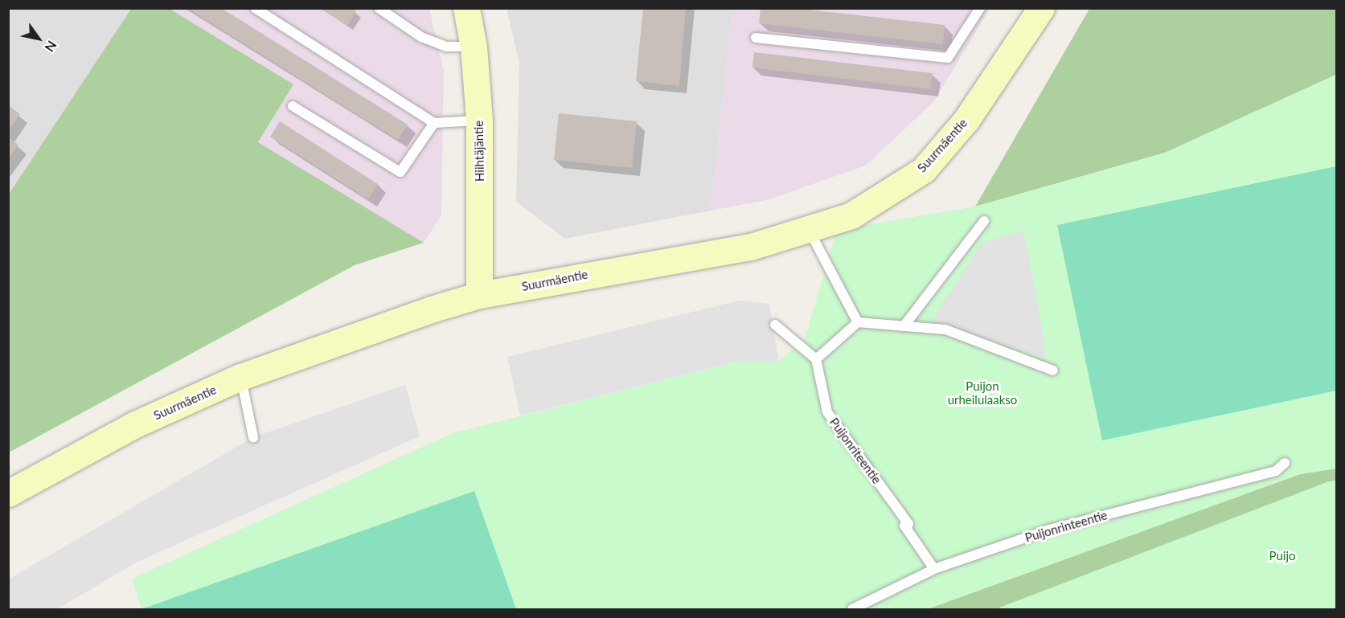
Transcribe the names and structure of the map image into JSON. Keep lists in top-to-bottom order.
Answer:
{
  "streets": {
    "main road": ["Suurmäentie", "Hiihtäjäntie"],
    "lane": ["Puijonriteentie", "Puijonrinteentie"]
  },
  "crossings": [
    ["Suurmäentie", "Hiihtäjäntie"],
    ["Puijonriteentie", "Puijonrinteentie"]
  ],
  "parks": ["Puijon urheilulaakso", "Puijo"],
  "north": "bottom right"
}
